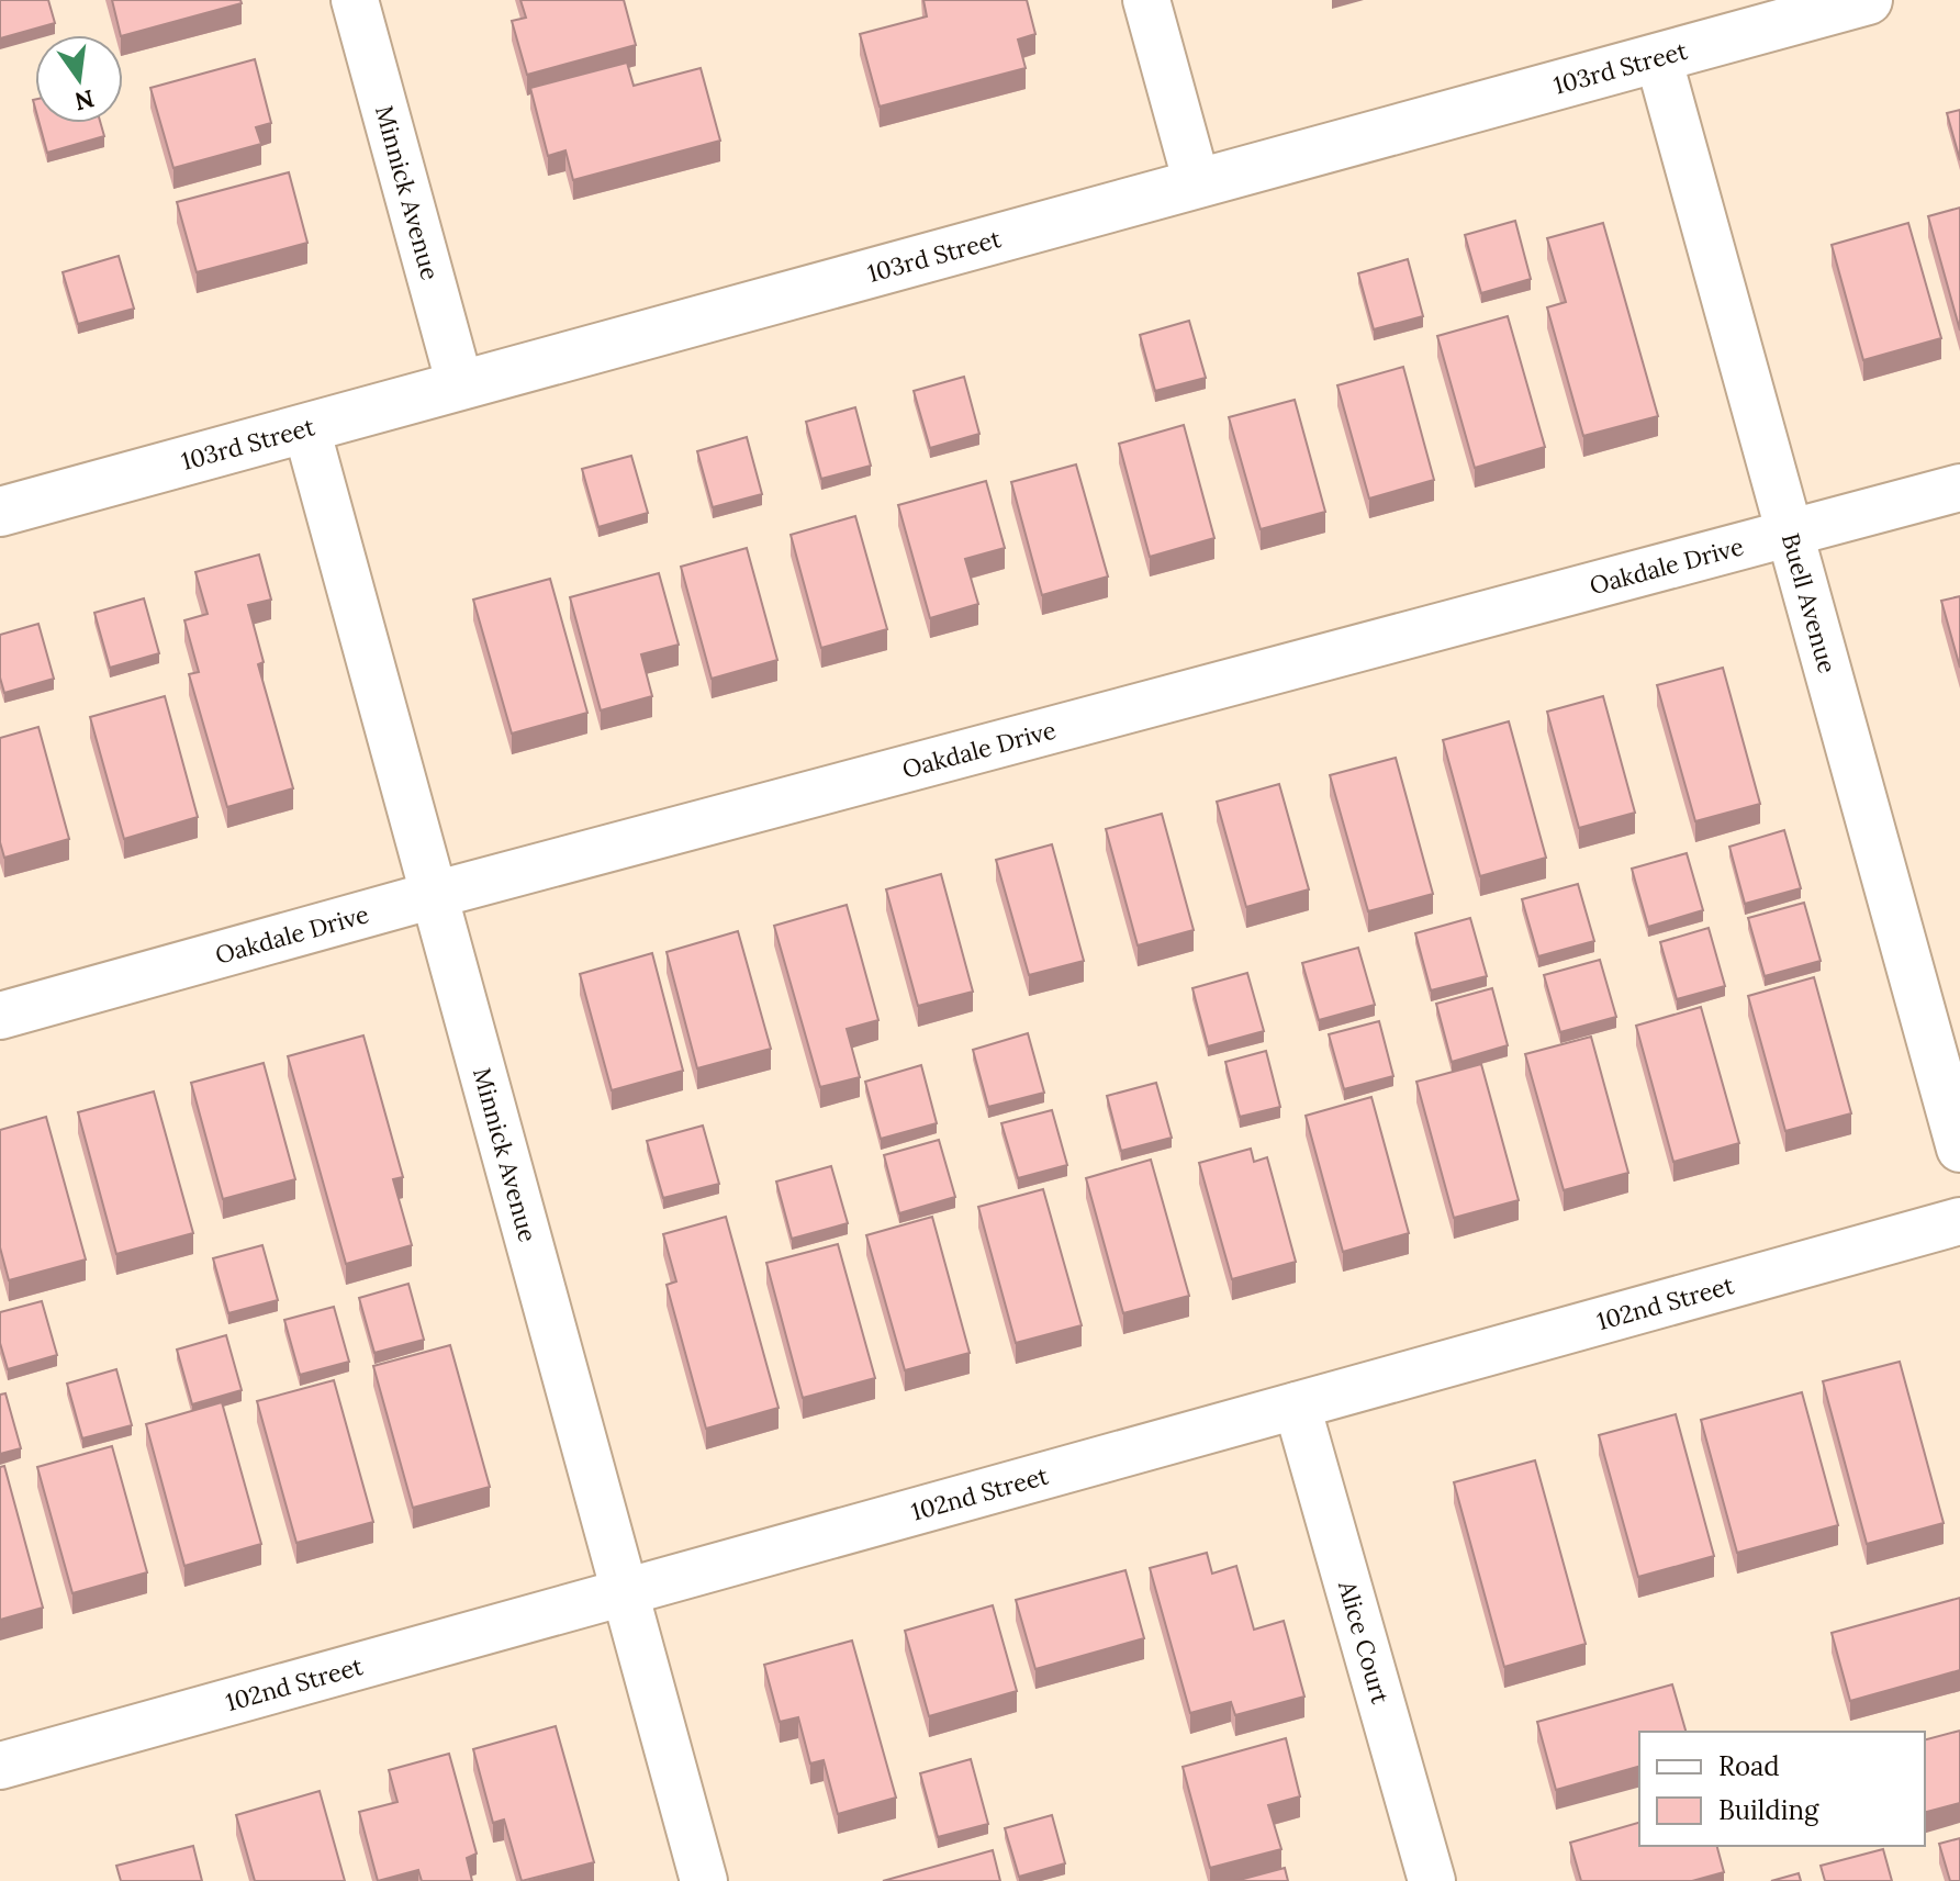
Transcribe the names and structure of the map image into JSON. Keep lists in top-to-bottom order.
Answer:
{
  "streets": {
    "main road": ["103rd Street"],
    "street": [
      "Minnick Avenue",
      "Oakdale Drive",
      "Buell Avenue",
      "102nd Street",
      "Alice Court"
    ]
  },
  "crossings": [
    ["103rd Street", "Minnick Avenue"],
    ["103rd Street", "Buell Avenue"],
    ["Minnick Avenue", "Oakdale Drive"],
    ["Minnick Avenue", "102nd Street"],
    ["Oakdale Drive", "Buell Avenue"],
    ["102nd Street", "Alice Court"]
  ],
  "legend": ["Road", "Building"],
  "north": "bottom"
}
